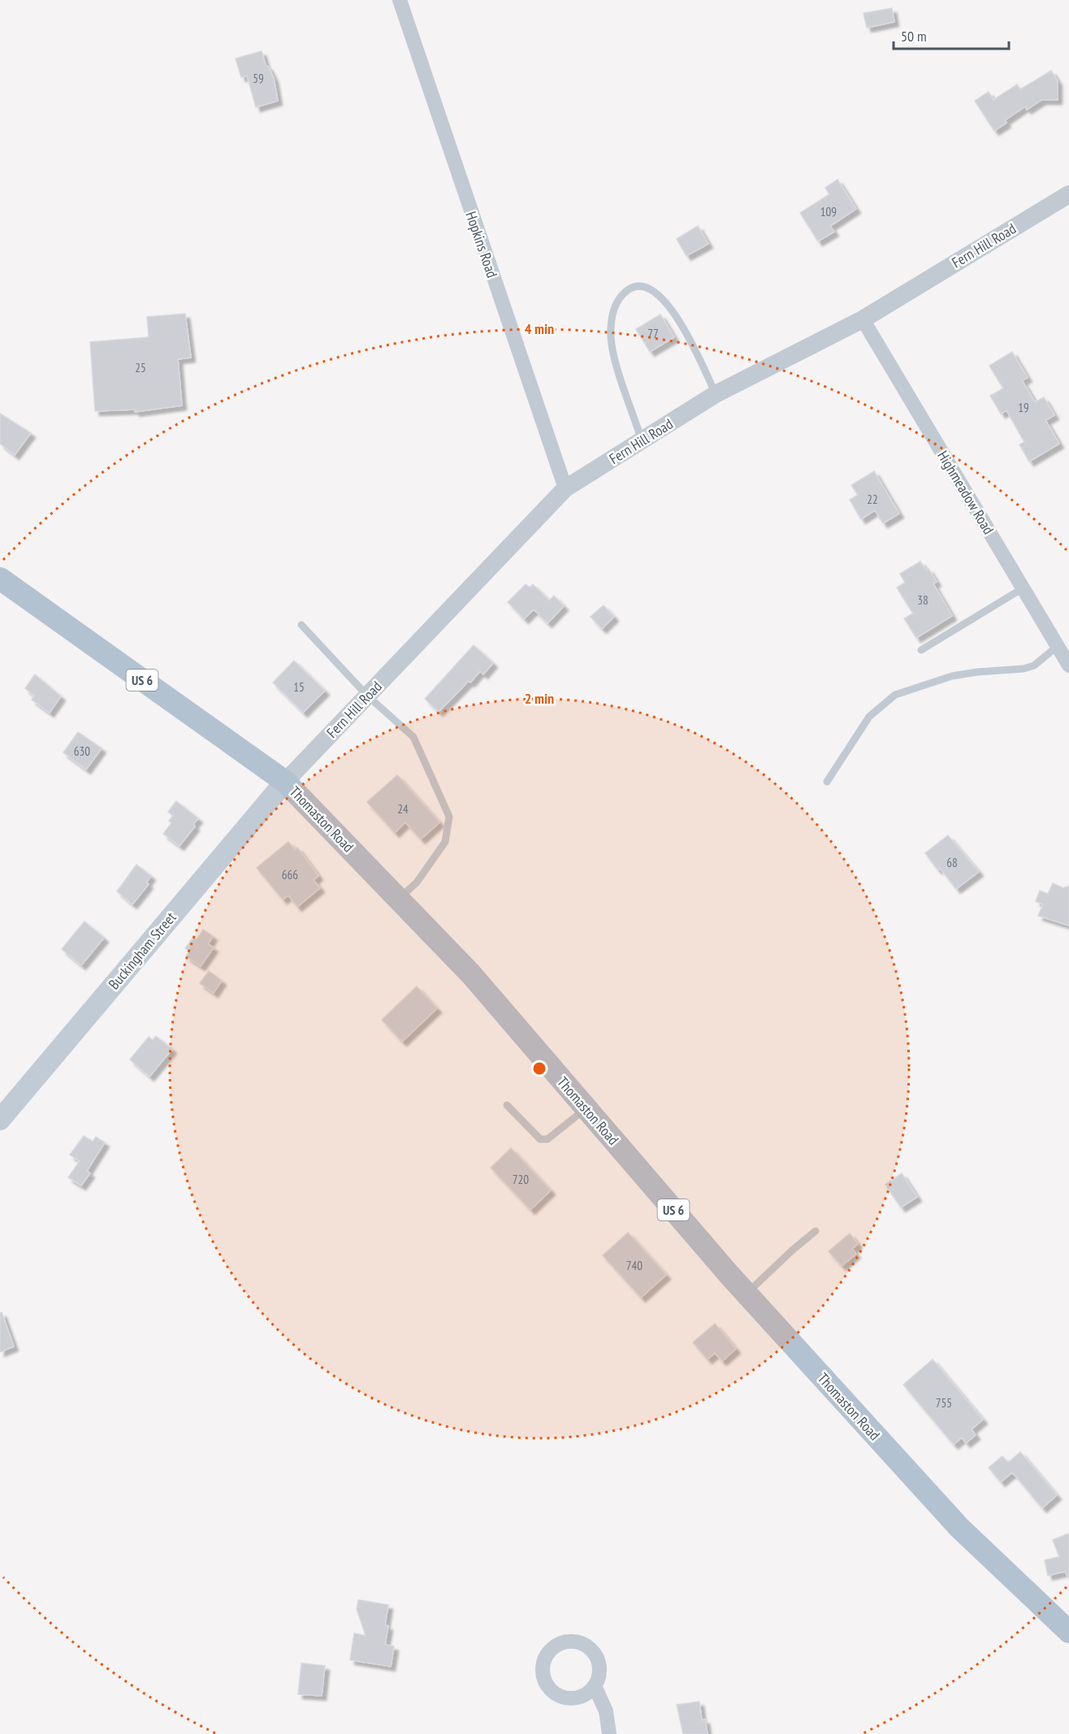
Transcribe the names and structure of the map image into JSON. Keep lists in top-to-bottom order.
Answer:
{
  "streets": {
    "main road": ["US 6", "Thomaston Road", "Buckingham Street"],
    "street": ["Hopkins Road", "Fern Hill Road", "Highmeadow Road"]
  },
  "crossings": [
    ["Hopkins Road", "Fern Hill Road"],
    ["Fern Hill Road", "Highmeadow Road"],
    ["Fern Hill Road", "Thomaston Road"],
    ["Fern Hill Road", "Buckingham Street"],
    ["Thomaston Road", "Buckingham Street"]
  ],
  "house_numbers": [
    "59",
    "109",
    "77",
    "25",
    "19",
    "22",
    "38",
    "15",
    "630",
    "24",
    "68",
    "666",
    "720",
    "740",
    "755"
  ],
  "scale_bar": "50 m",
  "rings": ["4 min", "2 min"]
}
